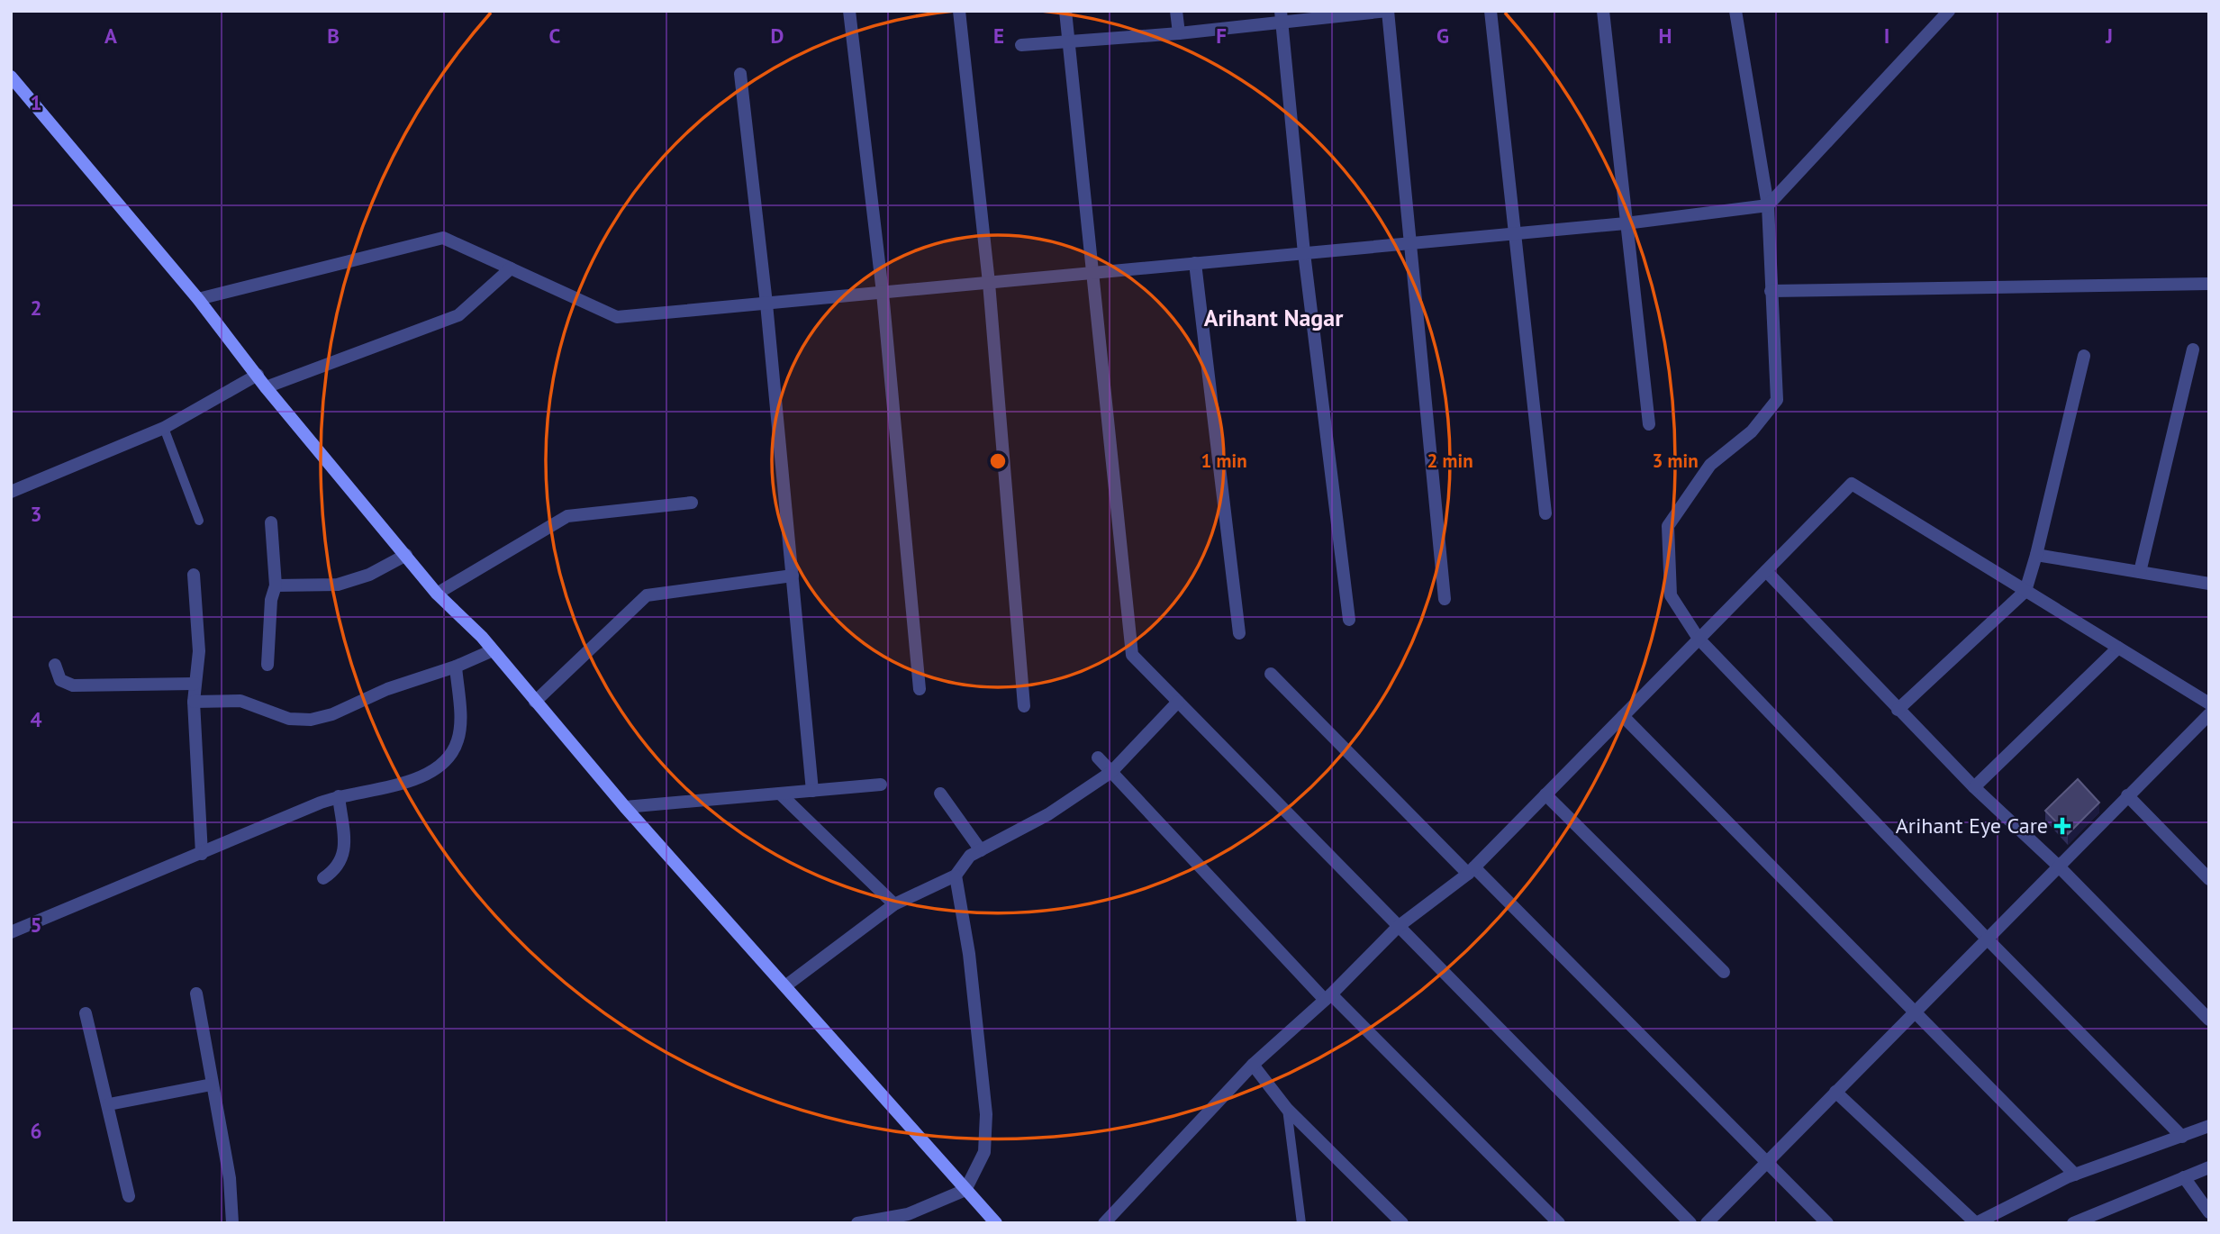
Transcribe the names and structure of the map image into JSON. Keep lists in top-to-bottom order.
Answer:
{
  "districts": ["Arihant Nagar"],
  "places": {
    "health": ["Arihant Eye Care"]
  },
  "grid": {
    "columns": [
      "A",
      "B",
      "C",
      "D",
      "E",
      "F",
      "G",
      "H",
      "I",
      "J"
    ],
    "rows": [
      "1",
      "2",
      "3",
      "4",
      "5",
      "6"
    ]
  },
  "rings": ["1 min", "2 min", "3 min"]
}
